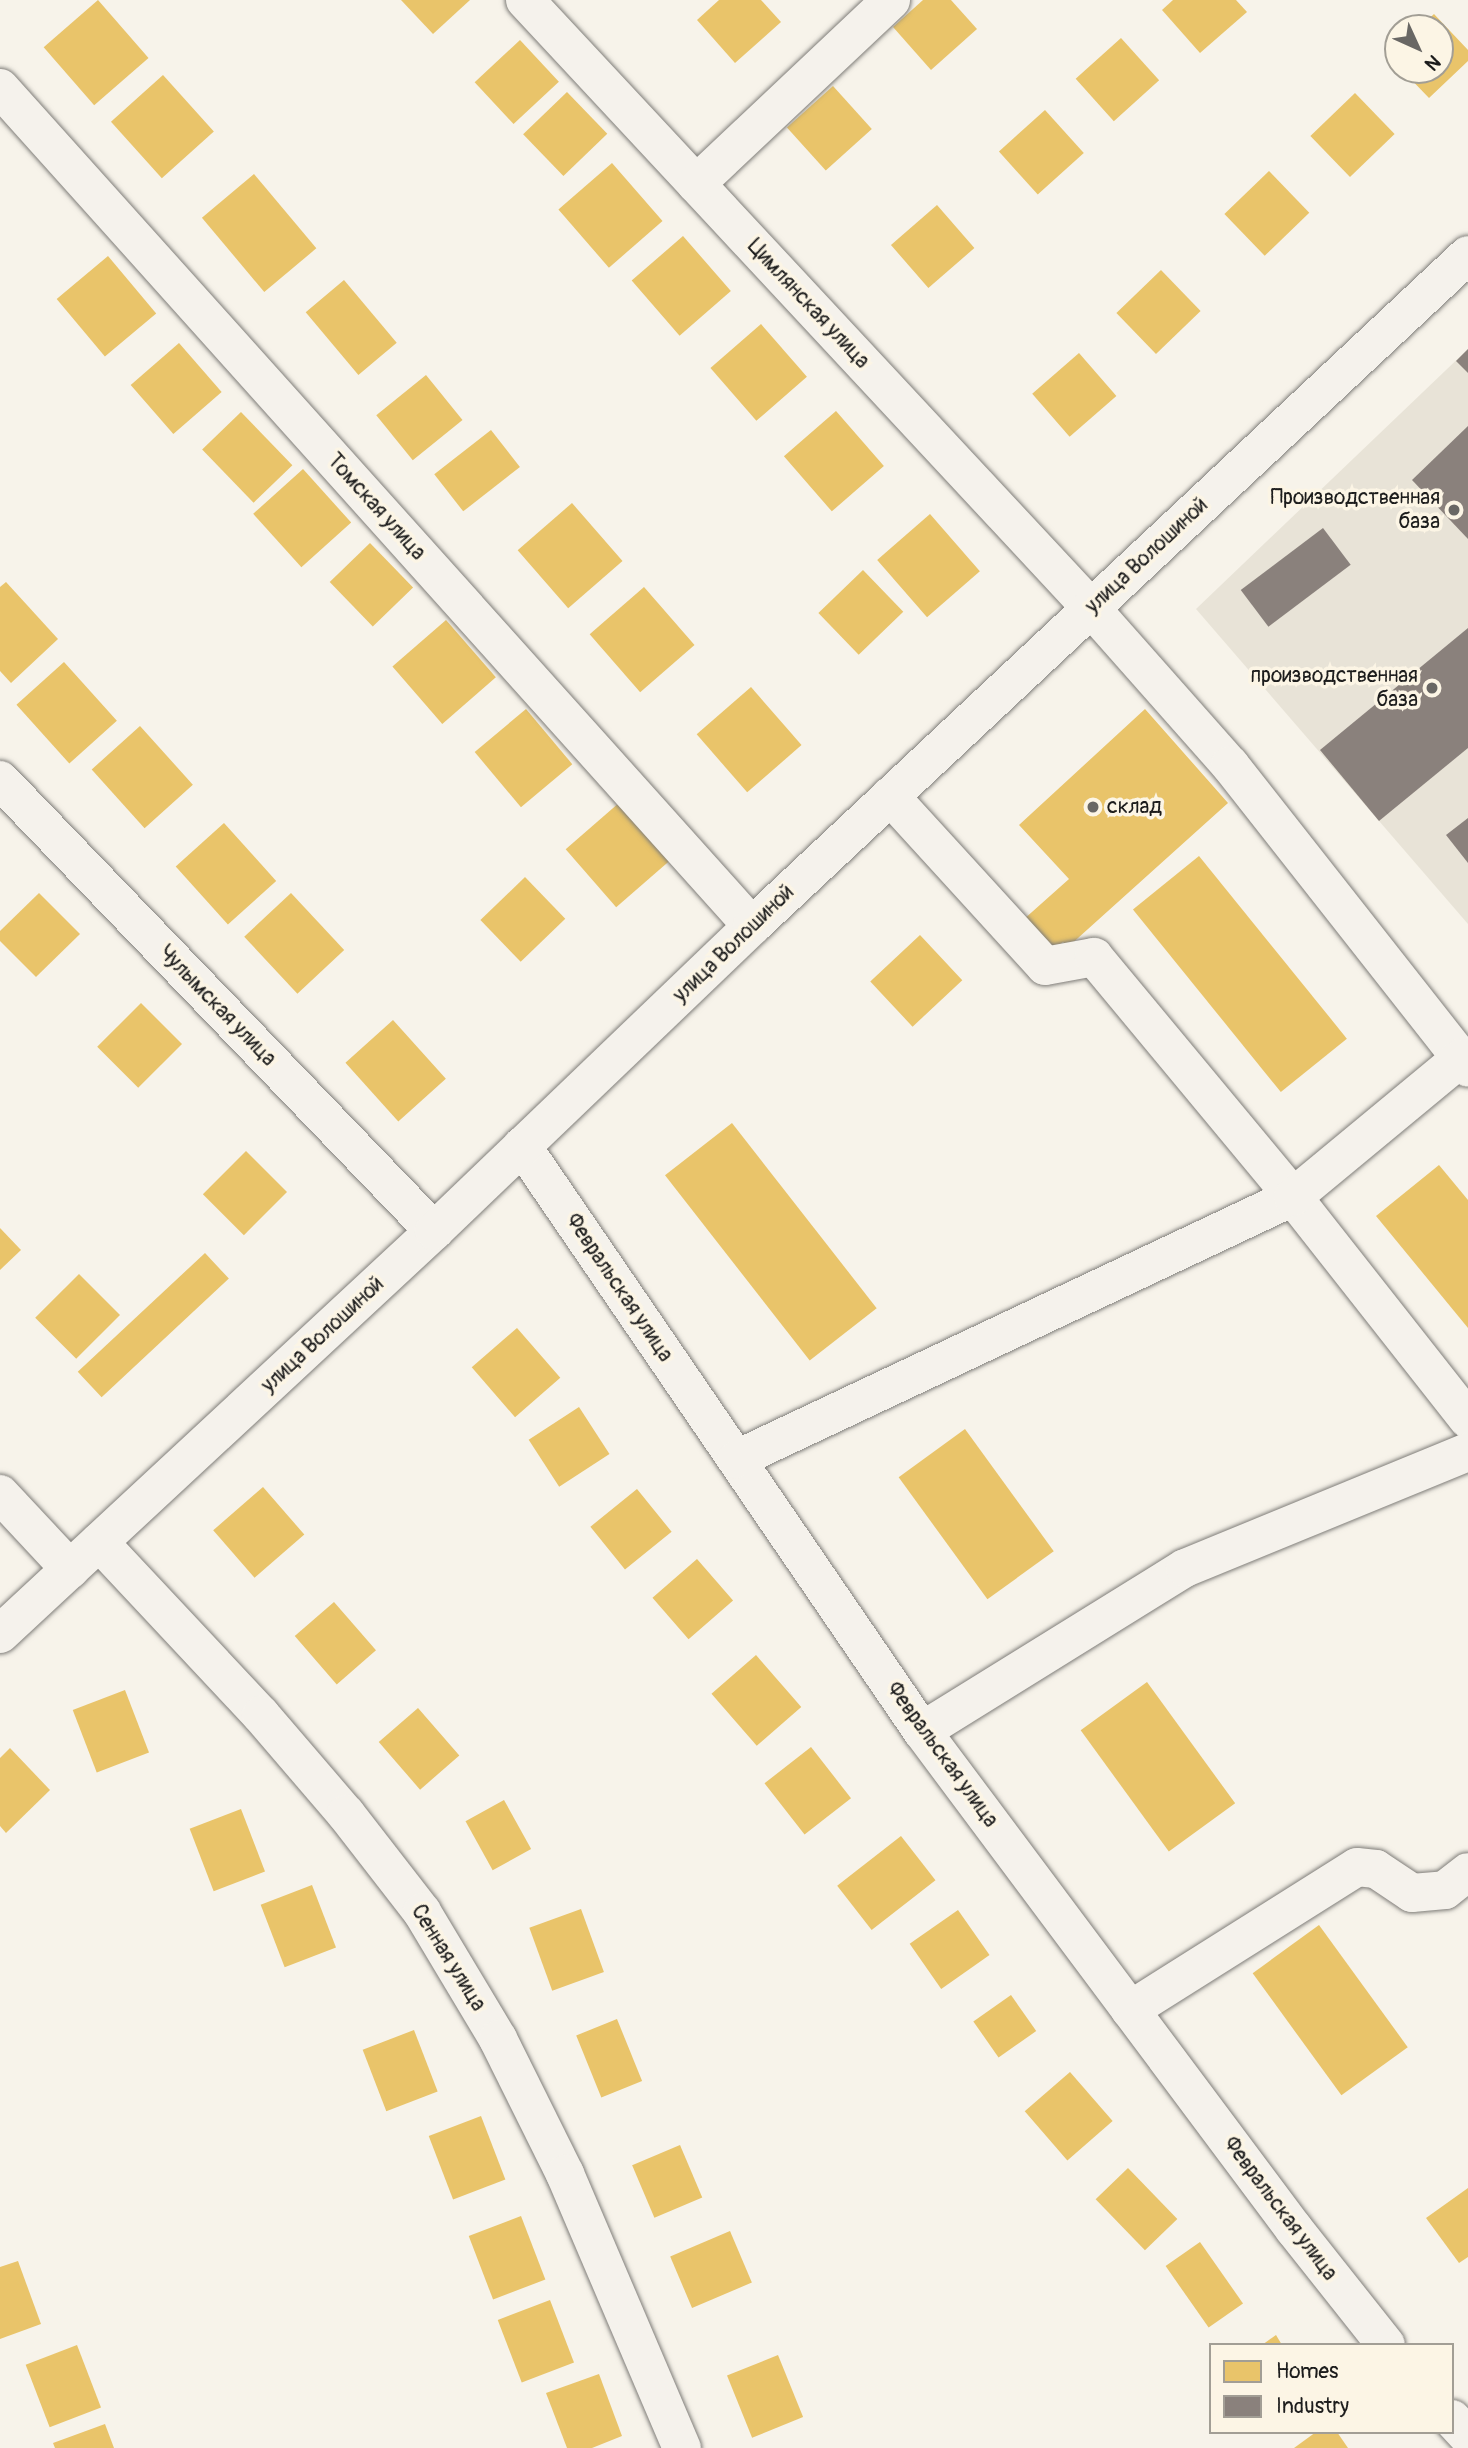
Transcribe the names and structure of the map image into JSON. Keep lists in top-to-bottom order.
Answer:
{
  "streets": {
    "street": [
      "Цимлянская улица",
      "Томская улица",
      "улица Волошиной",
      "Чулымская улица",
      "Февральская улица",
      "Сенная улица"
    ]
  },
  "crossings": [
    ["Цимлянская улица", "улица Волошиной"],
    ["Томская улица", "улица Волошиной"],
    ["улица Волошиной", "Чулымская улица"],
    ["улица Волошиной", "Февральская улица"],
    ["улица Волошиной", "Сенная улица"]
  ],
  "places": ["Производственная база", "производственная база", "склад"],
  "legend": ["Homes", "Industry"],
  "north": "bottom right"
}
